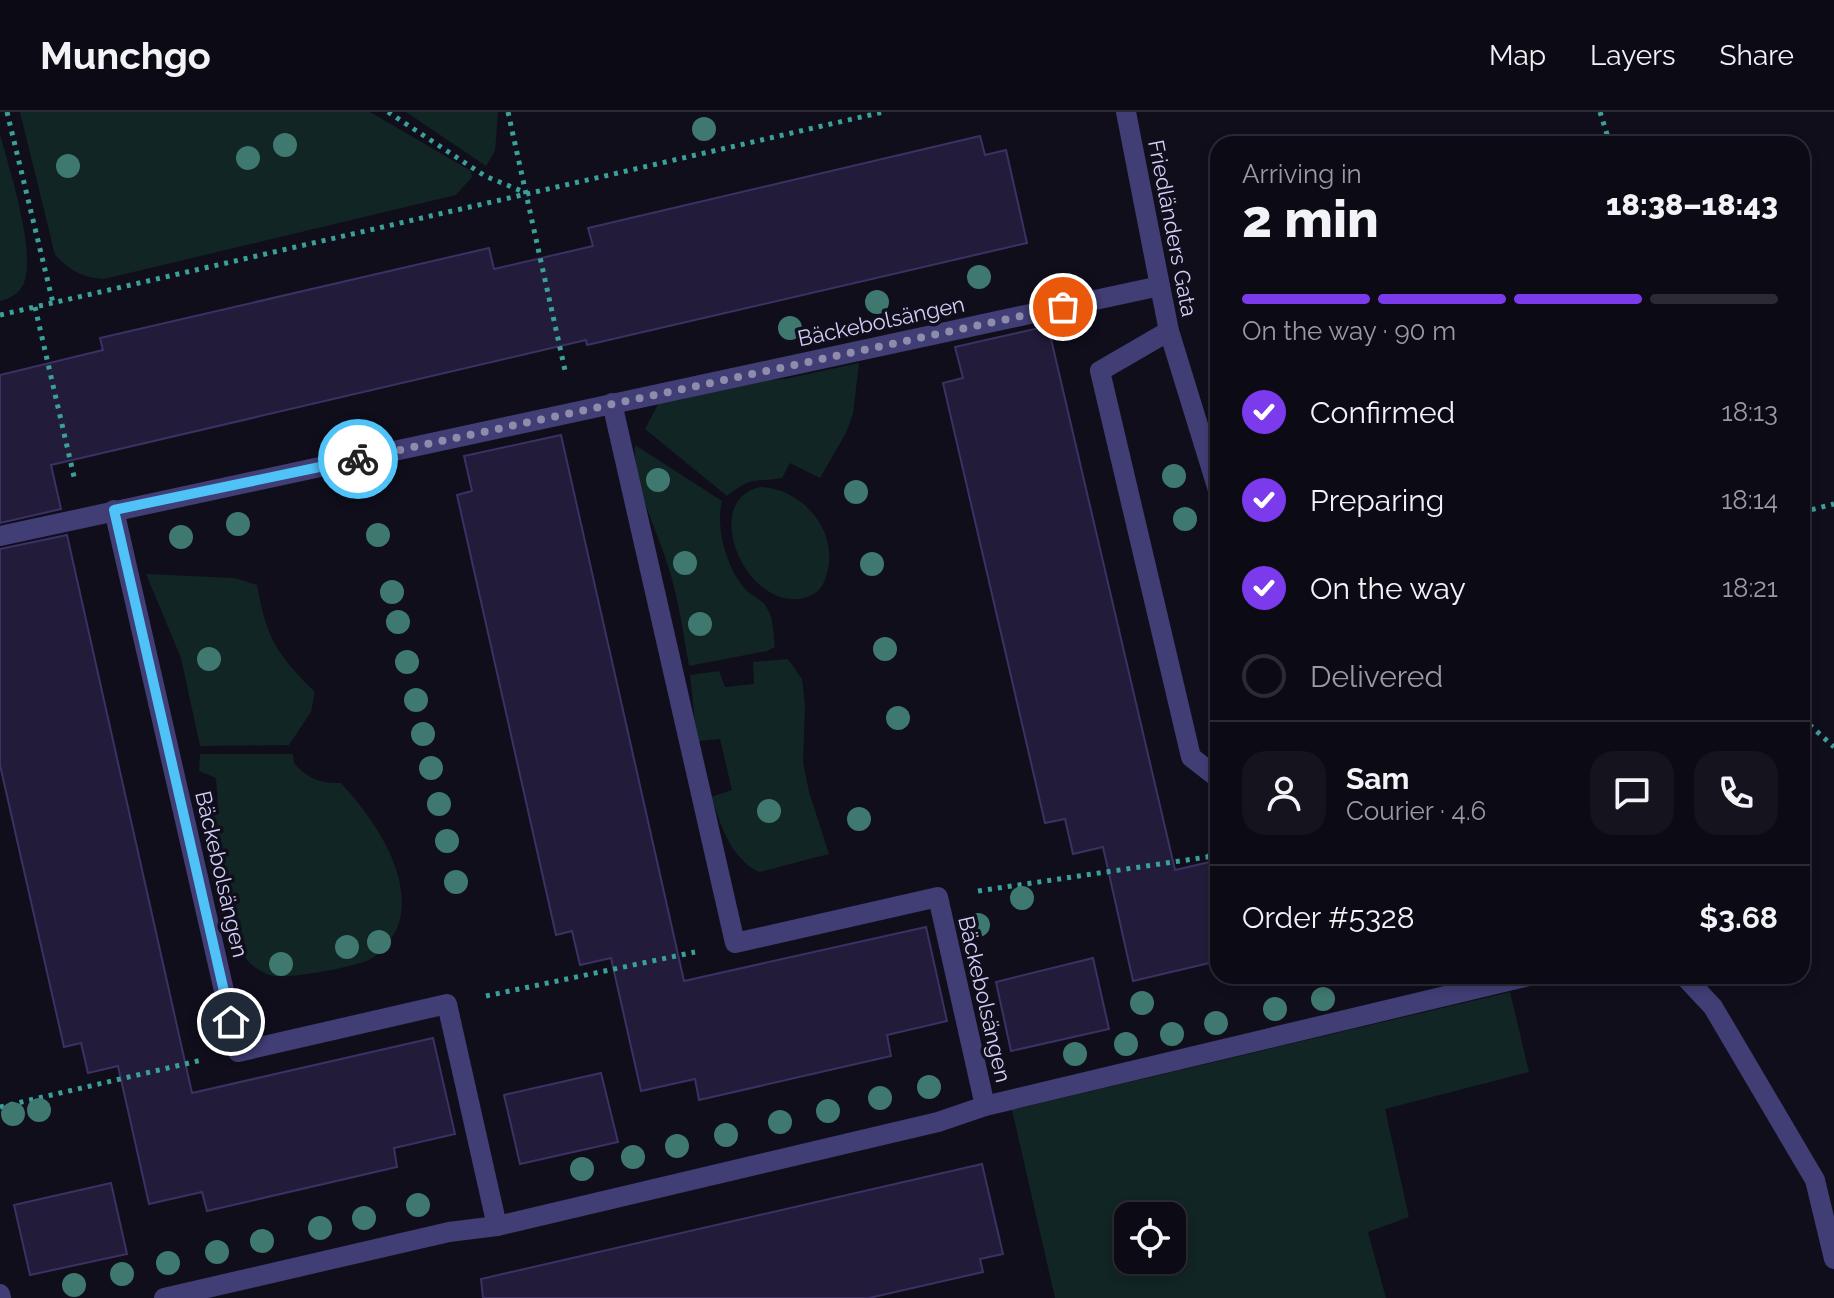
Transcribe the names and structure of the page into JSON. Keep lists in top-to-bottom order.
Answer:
{
  "streets": {
    "street": ["Friedländers Gata", "Bäckebolsängen"]
  },
  "crossings": [
    ["Friedländers Gata", "Bäckebolsängen"]
  ],
  "page": {
    "header": "Munchgo",
    "nav": ["Map", "Layers", "Share"],
    "heading": ["2 min", "Arriving in", "18:38–18:43"],
    "panel": [
      "Sam",
      "Courier · 4.6",
      "Order #5328",
      "$3.68"
    ],
    "bar": "On the way · 90 m",
    "list": [
      ["Confirmed", "18:13"],
      ["Preparing", "18:14"],
      ["On the way", "18:21"],
      "Delivered"
    ]
  }
}
